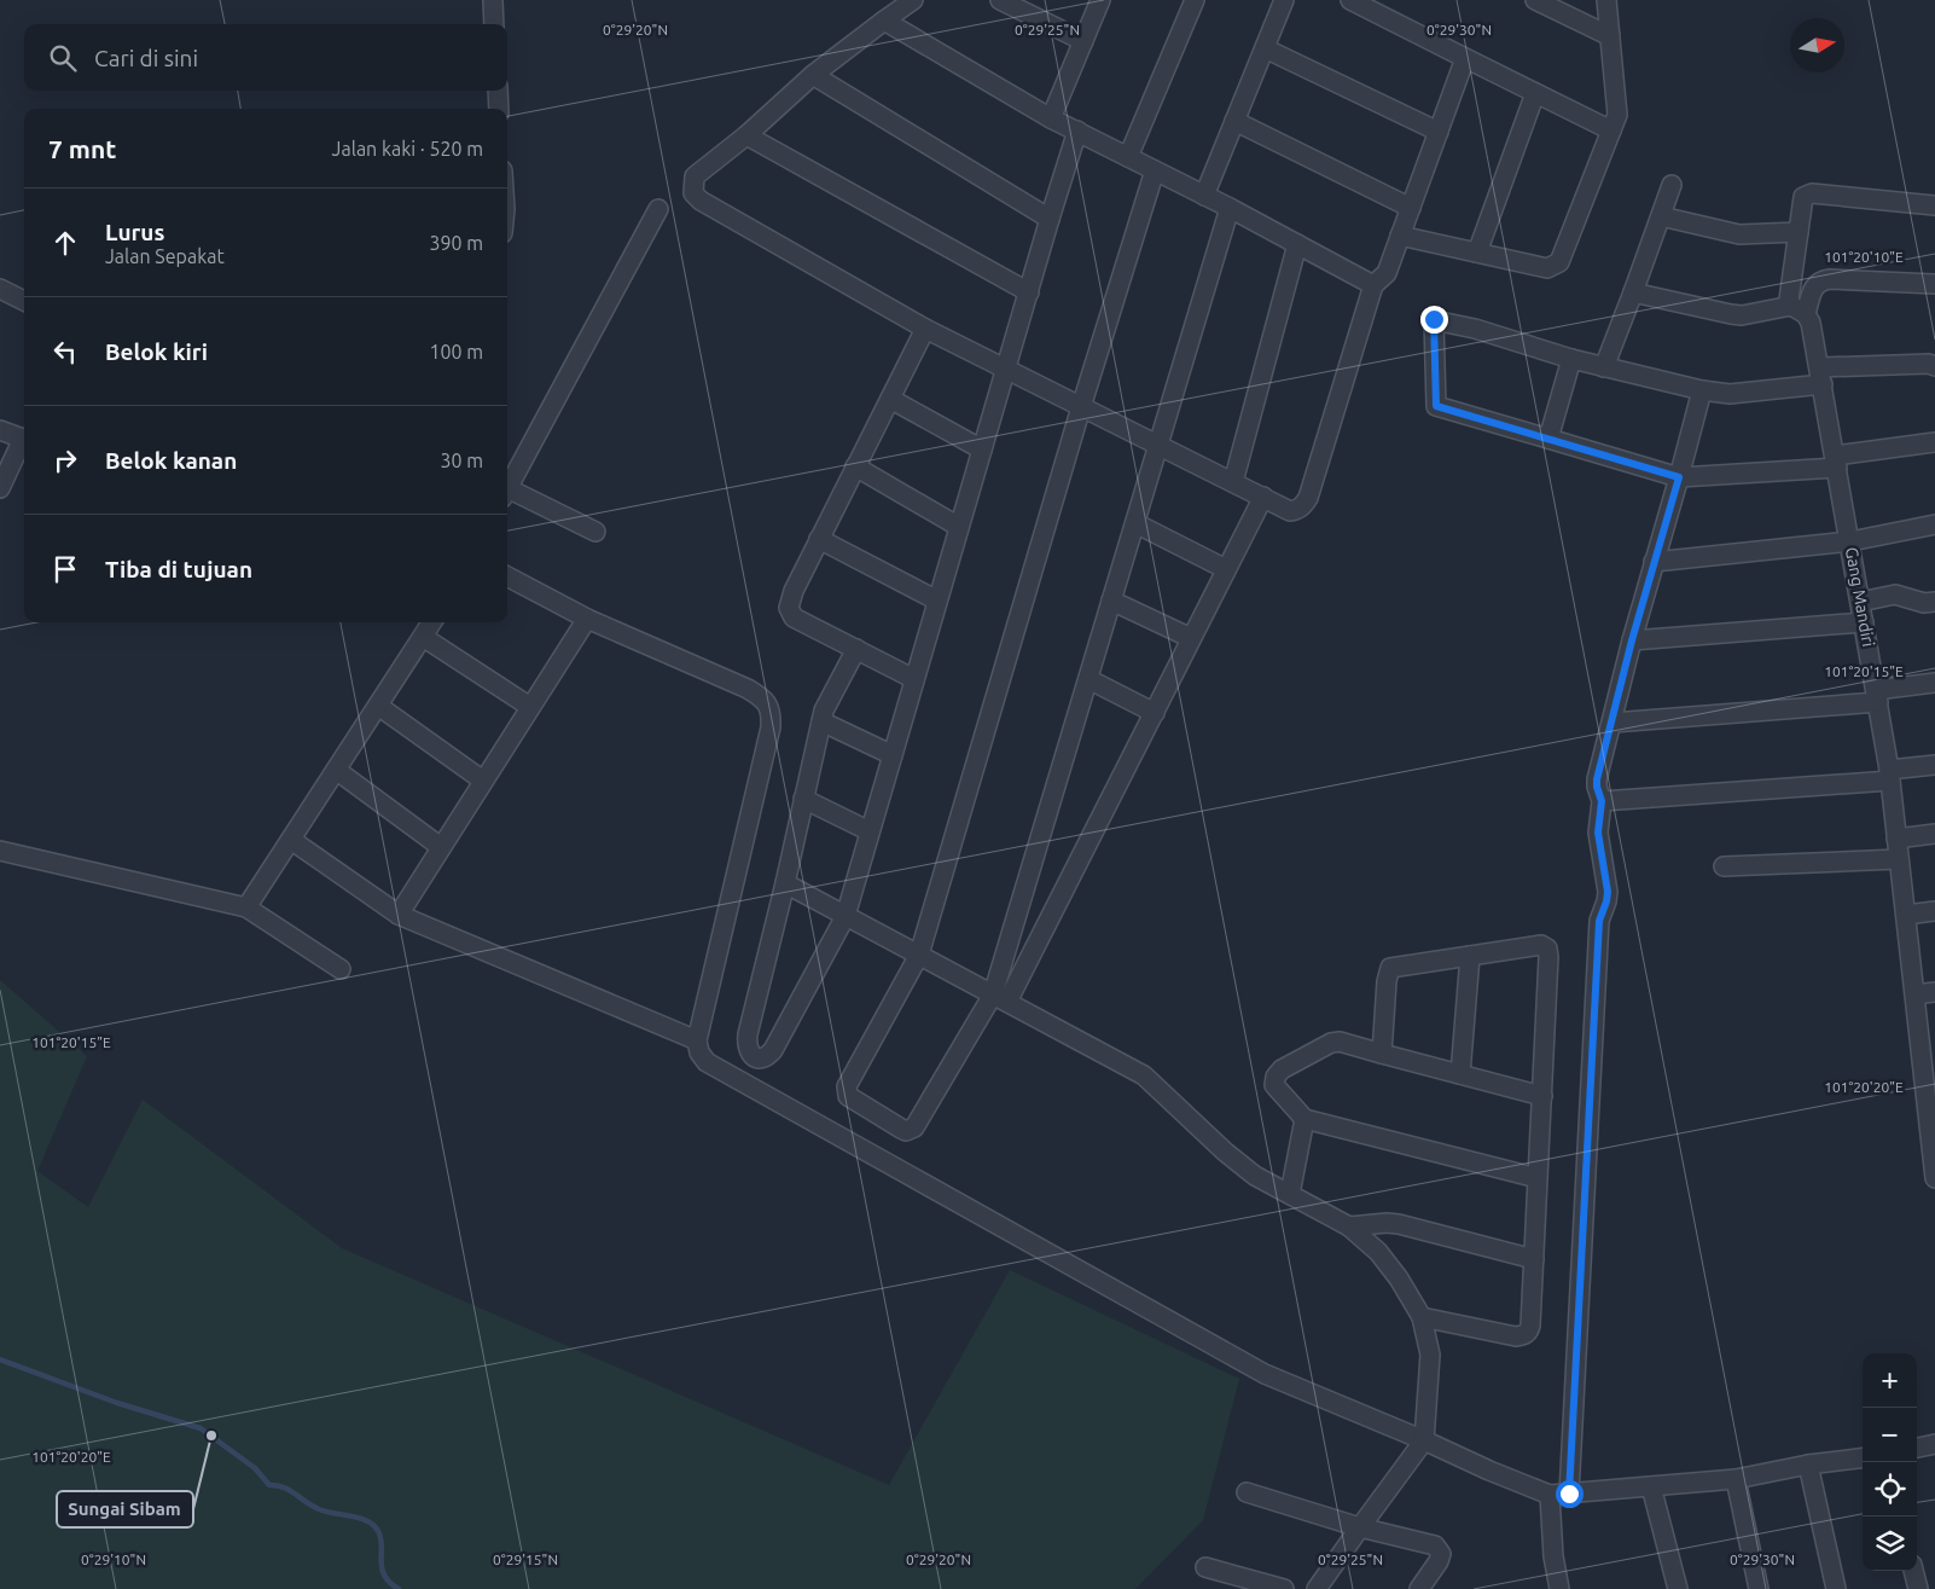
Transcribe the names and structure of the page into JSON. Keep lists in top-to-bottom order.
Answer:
{
  "streets": {
    "street": ["Gang Mandiri"]
  },
  "places": ["Sungai Sibam"],
  "north": "right",
  "page": {
    "search": "Cari di sini",
    "heading": ["7 mnt", "Jalan kaki · 520 m"],
    "list": [
      ["Lurus", "Jalan Sepakat", "390 m"],
      ["Belok kiri", "100 m"],
      ["Belok kanan", "30 m"],
      "Tiba di tujuan"
    ],
    "map_buttons": ["+", "−"]
  },
  "coordinates": [
    "0°29'20\"N",
    "0°29'25\"N",
    "0°29'30\"N",
    "101°20'10\"E",
    "101°20'15\"E",
    "101°20'20\"E",
    "0°29'10\"N",
    "0°29'15\"N"
  ]
}
